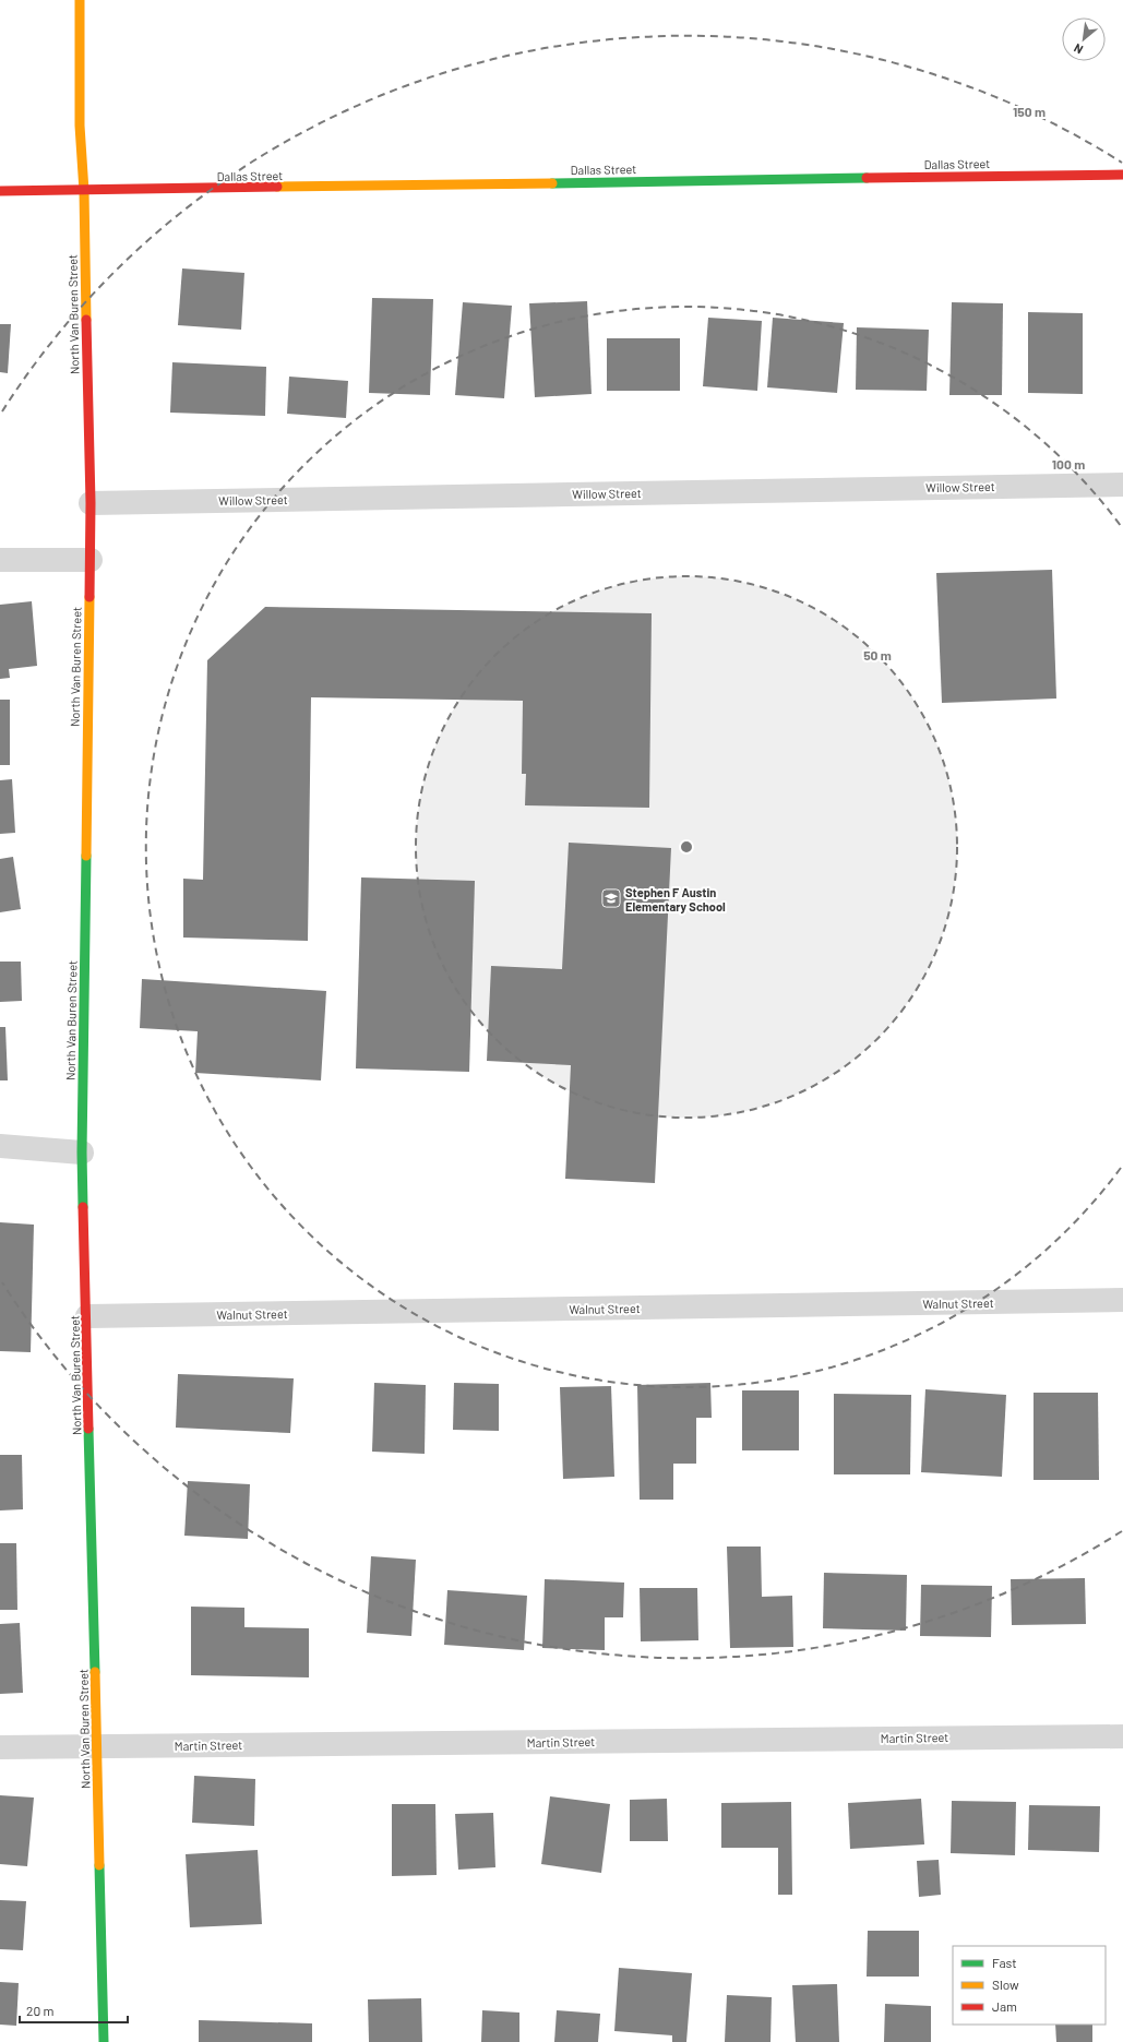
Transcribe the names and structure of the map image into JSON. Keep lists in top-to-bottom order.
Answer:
{
  "streets": {
    "street": [
      "Dallas Street",
      "North Van Buren Street",
      "Willow Street",
      "Walnut Street",
      "Martin Street"
    ]
  },
  "crossings": [
    ["Dallas Street", "North Van Buren Street"],
    ["North Van Buren Street", "Willow Street"],
    ["North Van Buren Street", "Walnut Street"],
    ["North Van Buren Street", "Martin Street"]
  ],
  "places": {
    "school or university": ["Stephen F Austin Elementary School"]
  },
  "legend": ["Fast", "Slow", "Jam"],
  "scale_bar": "20 m",
  "north": "bottom left",
  "rings": ["150 m", "100 m", "50 m"]
}
